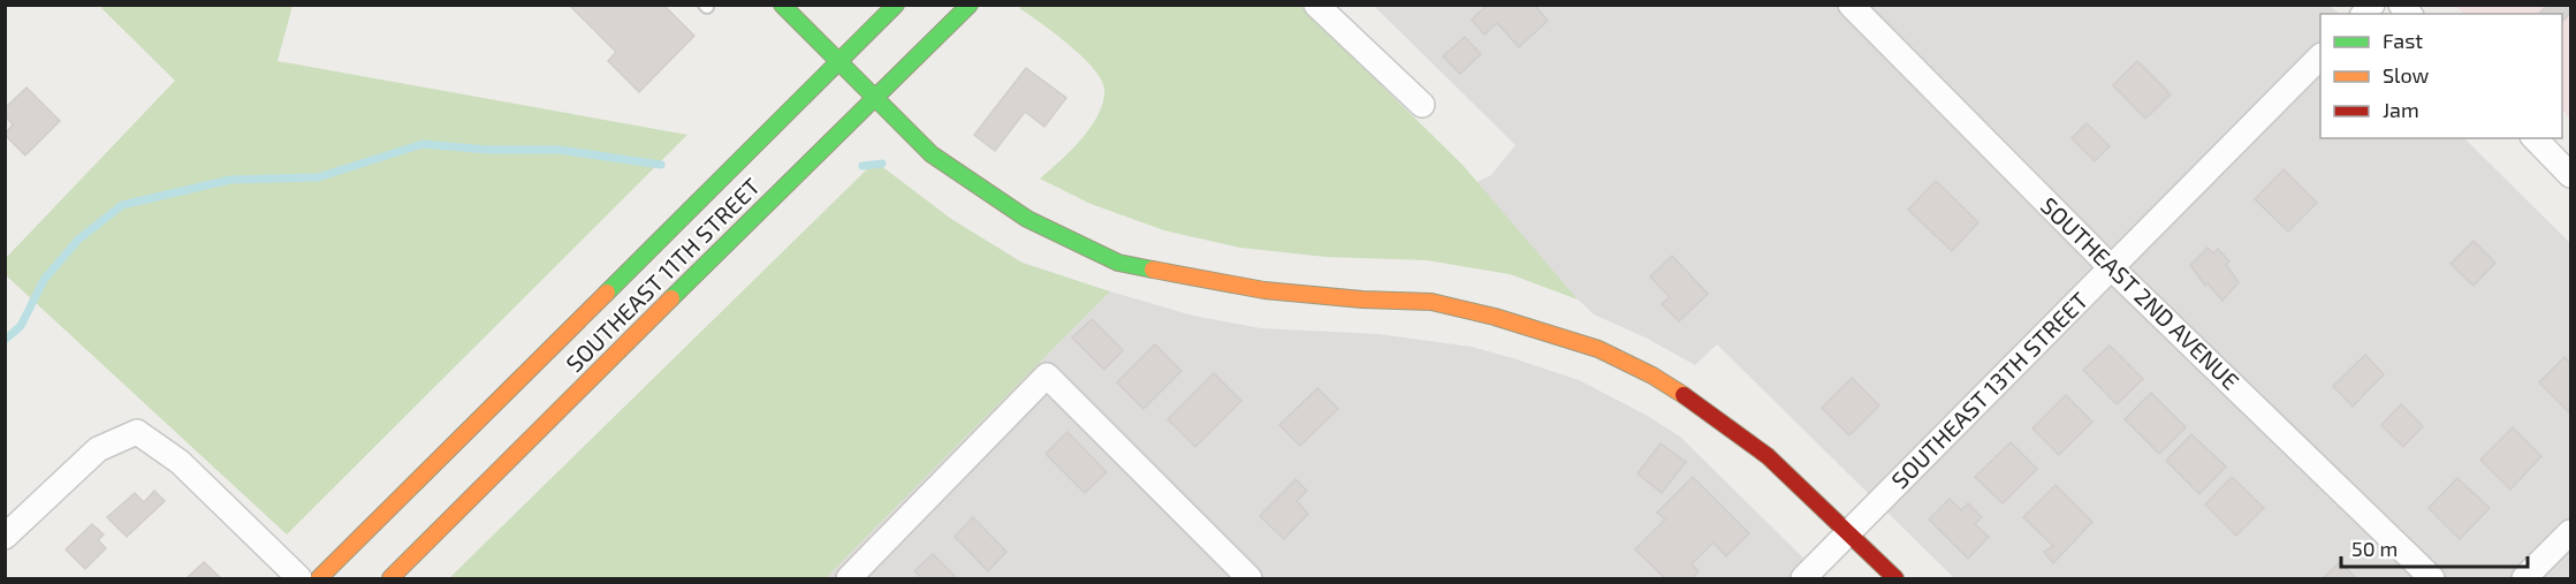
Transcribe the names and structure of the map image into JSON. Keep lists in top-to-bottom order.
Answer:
{
  "streets": {
    "main road": ["SOUTHEAST 11TH STREET"],
    "street": ["SOUTHEAST 2ND AVENUE", "SOUTHEAST 13TH STREET"]
  },
  "crossings": [
    ["SOUTHEAST 2ND AVENUE", "SOUTHEAST 13TH STREET"]
  ],
  "legend": ["Fast", "Slow", "Jam"],
  "scale_bar": "50 m"
}
